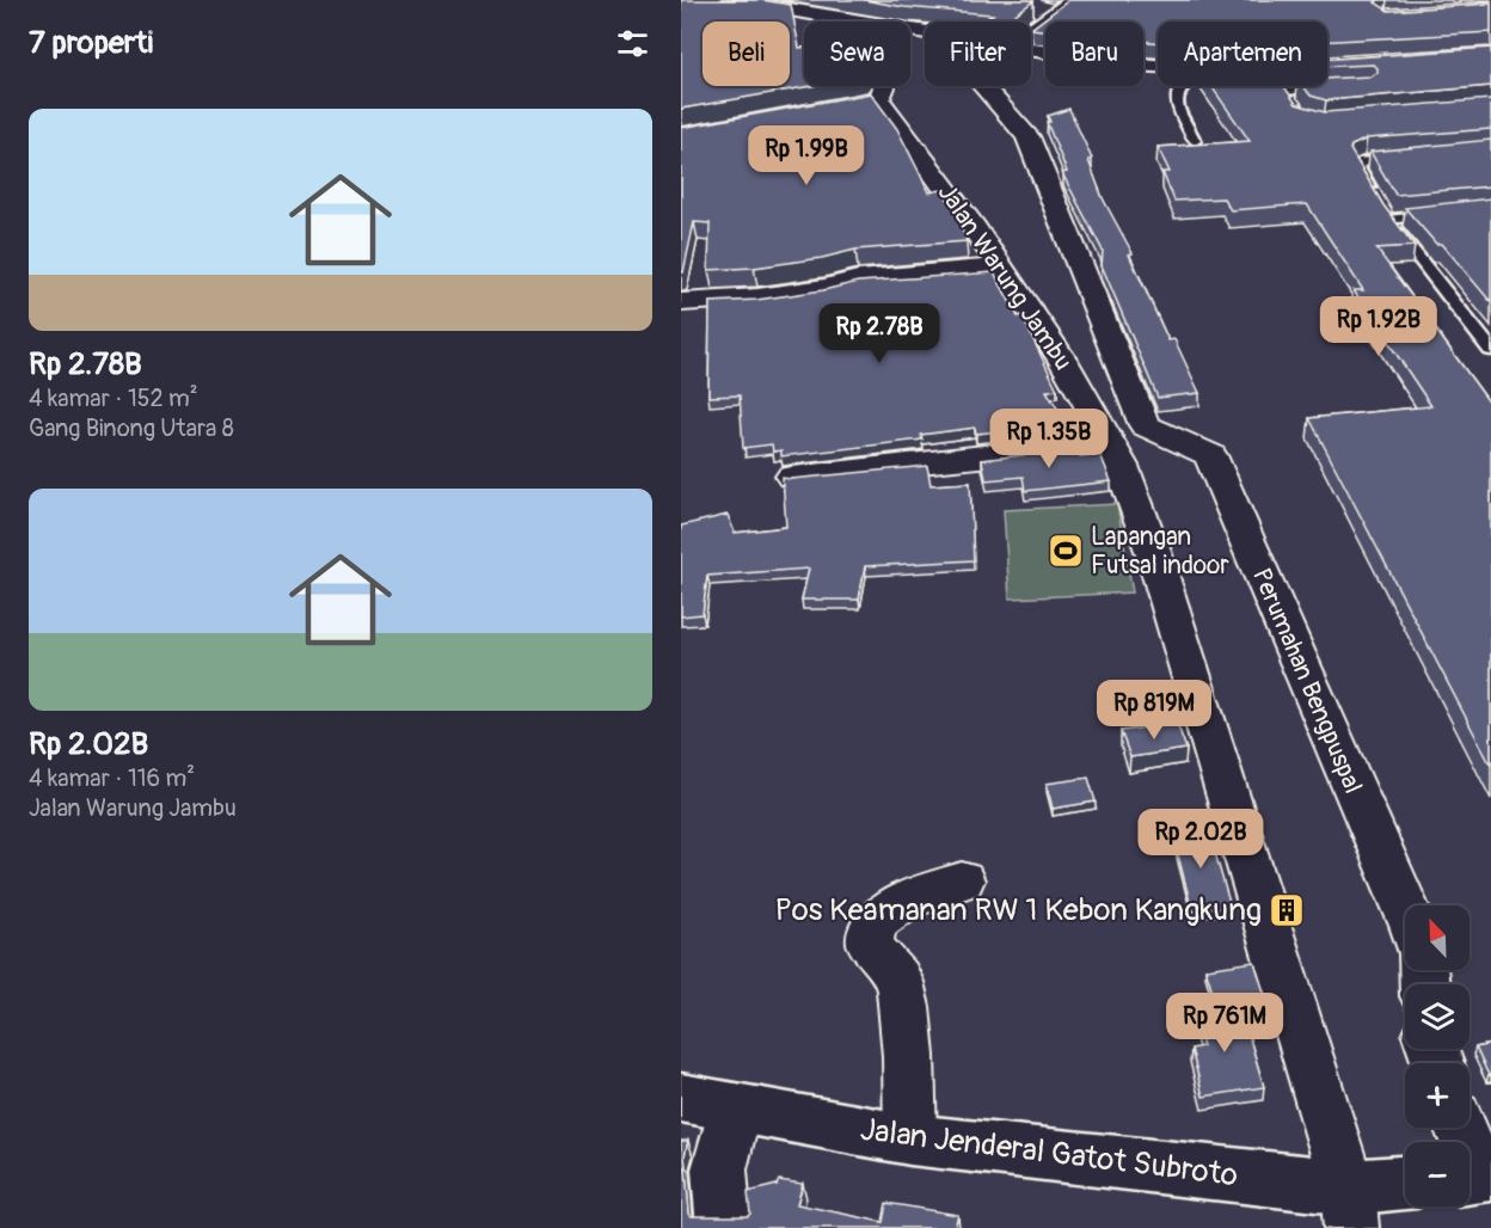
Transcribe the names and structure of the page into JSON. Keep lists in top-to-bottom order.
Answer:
{
  "streets": {
    "street": ["Jalan Warung Jambu", "Perumahan Bengpuspal", "Jalan Jenderal Gatot Subroto"]
  },
  "crossings": [
    ["Jalan Warung Jambu", "Jalan Jenderal Gatot Subroto"]
  ],
  "places": {
    "sports": ["Lapangan Futsal indoor"],
    "building": ["Pos Keamanan RW 1 Kebon Kangkung"]
  },
  "north": "top left",
  "page": {
    "heading": "7 properti",
    "chip": [
      "Beli",
      "Sewa",
      "Filter",
      "Baru",
      "Apartemen"
    ],
    "list": [
      {
        "name": "Rp 2.78B",
        "note": "4 kamar · 152 m² · Gang Binong Utara 8"
      },
      {
        "name": "Rp 2.02B",
        "note": "4 kamar · 116 m² · Jalan Warung Jambu"
      }
    ],
    "price": [
      "Rp 1.99B",
      "Rp 1.92B",
      "Rp 2.78B",
      "Rp 1.35B",
      "Rp 819M",
      "Rp 2.02B",
      "Rp 761M"
    ],
    "map_buttons": ["+", "−"]
  }
}
